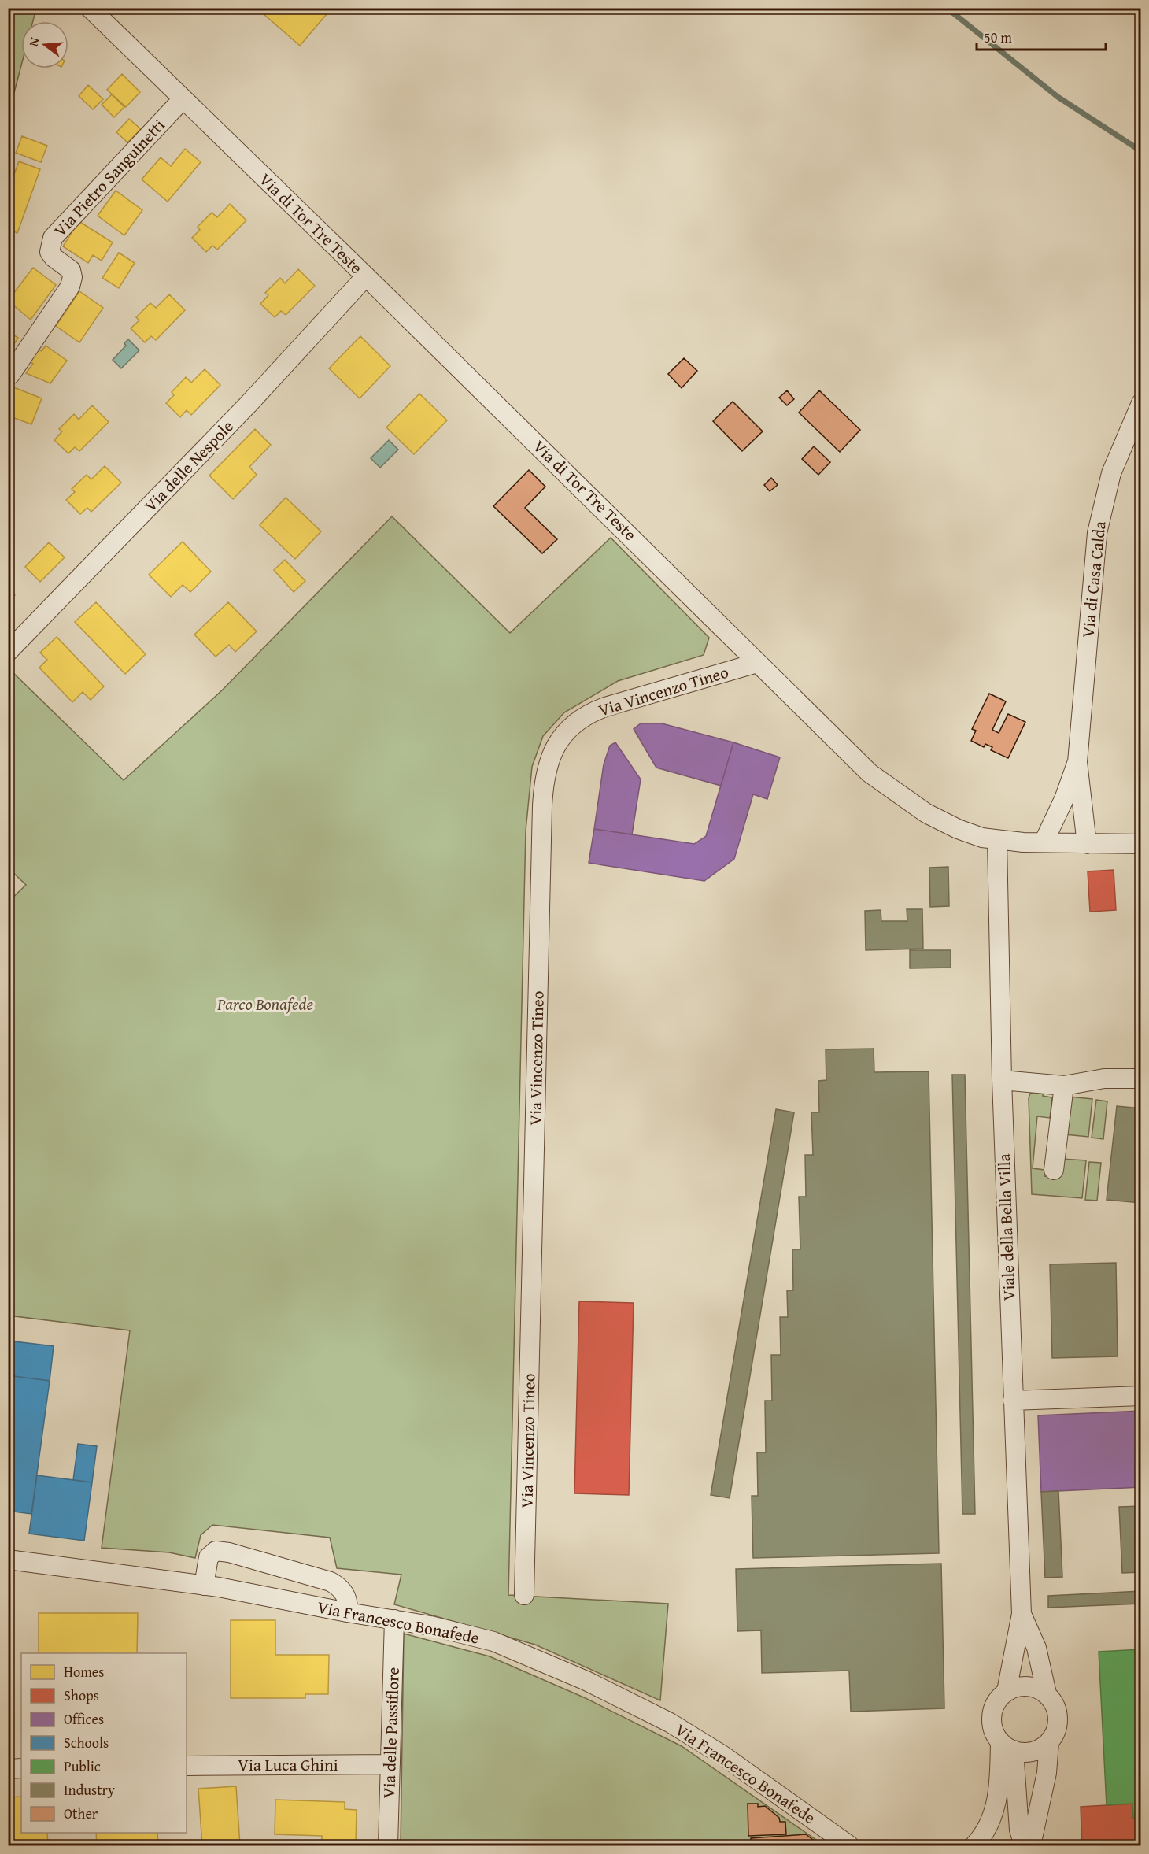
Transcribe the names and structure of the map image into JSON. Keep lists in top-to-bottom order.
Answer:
{
  "streets": {
    "street": [
      "Via Pietro Sanguinetti",
      "Via di Tor Tre Teste",
      "Via delle Nespole",
      "Via di Casa Calda",
      "Via Vincenzo Tineo",
      "Viale della Bella Villa",
      "Via Francesco Bonafede",
      "Via delle Passiflore",
      "Via Luca Ghini"
    ]
  },
  "crossings": [
    ["Via Pietro Sanguinetti", "Via di Tor Tre Teste"],
    ["Via di Tor Tre Teste", "Via delle Nespole"],
    ["Via di Tor Tre Teste", "Via di Casa Calda"],
    ["Via di Tor Tre Teste", "Via Vincenzo Tineo"],
    ["Via di Tor Tre Teste", "Viale della Bella Villa"],
    ["Via Francesco Bonafede", "Via delle Passiflore"],
    ["Via delle Passiflore", "Via Luca Ghini"]
  ],
  "parks": ["Parco Bonafede"],
  "legend": [
    "Homes",
    "Shops",
    "Offices",
    "Schools",
    "Public",
    "Industry",
    "Other"
  ],
  "scale_bar": "50 m",
  "north": "left"
}
